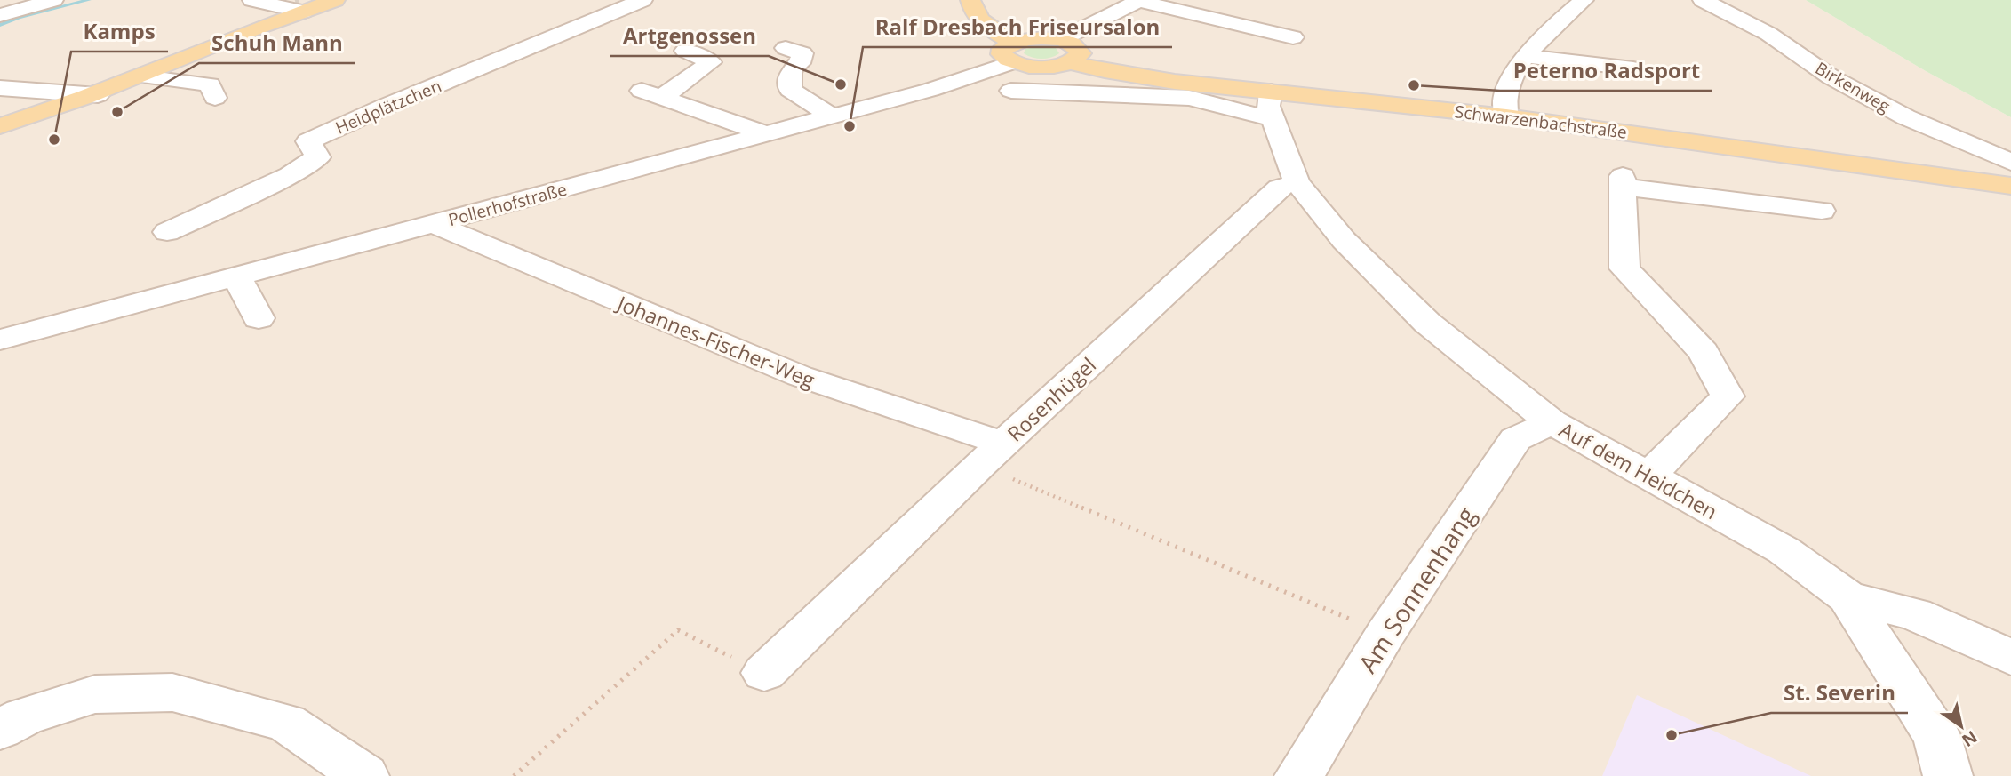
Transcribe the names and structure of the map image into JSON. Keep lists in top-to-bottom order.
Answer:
{
  "streets": {
    "main road": ["Schwarzenbachstraße"],
    "street": [
      "Birkenweg",
      "Heidplätzchen",
      "Pollerhofstraße",
      "Johannes-Fischer-Weg",
      "Rosenhügel",
      "Auf dem Heidchen",
      "Am Sonnenhang"
    ]
  },
  "crossings": [
    ["Schwarzenbachstraße", "Pollerhofstraße"],
    ["Pollerhofstraße", "Johannes-Fischer-Weg"],
    ["Johannes-Fischer-Weg", "Rosenhügel"],
    ["Rosenhügel", "Auf dem Heidchen"],
    ["Auf dem Heidchen", "Am Sonnenhang"]
  ],
  "places": [
    "Artgenossen",
    "Peterno Radsport",
    "Schuh Mann",
    "Ralf Dresbach Friseursalon",
    "Kamps",
    "St. Severin"
  ],
  "north": "bottom right"
}
